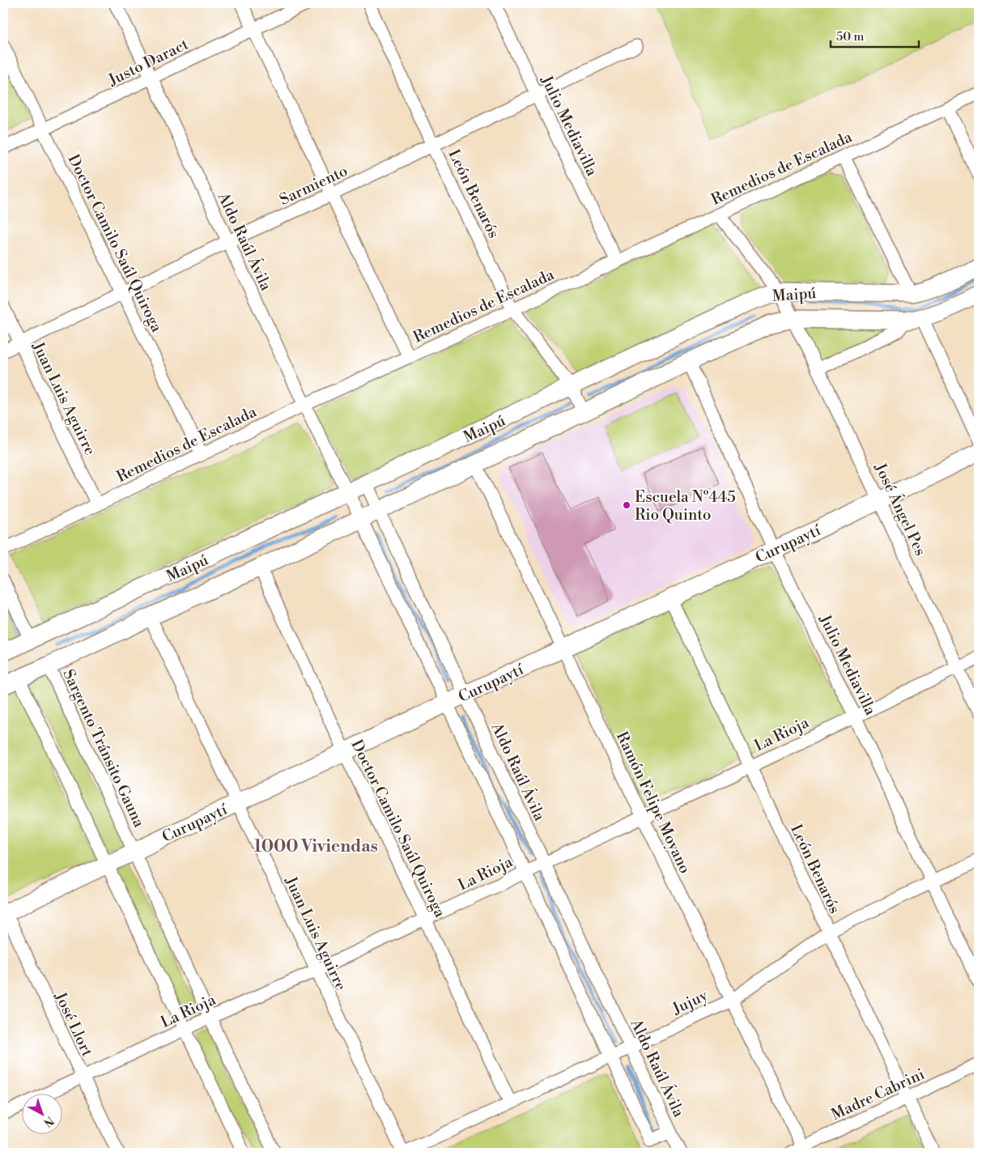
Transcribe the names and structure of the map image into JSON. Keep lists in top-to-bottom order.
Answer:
{
  "streets": {
    "street": [
      "Justo Daract",
      "Julio Mediavilla",
      "Remedios de Escalada",
      "Sarmiento",
      "León Benarós",
      "Aldo Raúl Ávila",
      "Doctor Camilo Saúl Quiroga",
      "Maipú",
      "Juan Luis Aguirre",
      "José Ángel Pes",
      "Curupaytí",
      "La Rioja",
      "Sargento Tránsito Gauna",
      "Ramón Felipe Moyano",
      "Jujuy",
      "José Llort",
      "Madre Cabrini"
    ]
  },
  "crossings": [
    ["Justo Daract", "Aldo Raúl Ávila"],
    ["Justo Daract", "Doctor Camilo Saúl Quiroga"],
    ["Julio Mediavilla", "Remedios de Escalada"],
    ["Julio Mediavilla", "Sarmiento"],
    ["Julio Mediavilla", "Maipú"],
    ["Julio Mediavilla", "Curupaytí"],
    ["Julio Mediavilla", "La Rioja"],
    ["Julio Mediavilla", "Jujuy"],
    ["Remedios de Escalada", "León Benarós"],
    ["Remedios de Escalada", "Aldo Raúl Ávila"],
    ["Remedios de Escalada", "Doctor Camilo Saúl Quiroga"],
    ["Remedios de Escalada", "Juan Luis Aguirre"],
    ["Sarmiento", "León Benarós"],
    ["Sarmiento", "Aldo Raúl Ávila"],
    ["Sarmiento", "Doctor Camilo Saúl Quiroga"],
    ["Sarmiento", "Juan Luis Aguirre"],
    ["León Benarós", "Maipú"],
    ["León Benarós", "Curupaytí"],
    ["León Benarós", "La Rioja"],
    ["León Benarós", "Jujuy"],
    ["León Benarós", "Madre Cabrini"],
    ["Aldo Raúl Ávila", "Maipú"],
    ["Aldo Raúl Ávila", "Curupaytí"],
    ["Aldo Raúl Ávila", "La Rioja"],
    ["Aldo Raúl Ávila", "Jujuy"],
    ["Doctor Camilo Saúl Quiroga", "Maipú"],
    ["Doctor Camilo Saúl Quiroga", "Curupaytí"],
    ["Doctor Camilo Saúl Quiroga", "La Rioja"],
    ["Doctor Camilo Saúl Quiroga", "Jujuy"],
    ["Maipú", "Juan Luis Aguirre"],
    ["Maipú", "José Ángel Pes"],
    ["Maipú", "Sargento Tránsito Gauna"],
    ["Maipú", "Ramón Felipe Moyano"],
    ["Juan Luis Aguirre", "Curupaytí"],
    ["Juan Luis Aguirre", "La Rioja"],
    ["Juan Luis Aguirre", "Jujuy"],
    ["José Ángel Pes", "Curupaytí"],
    ["José Ángel Pes", "La Rioja"],
    ["Curupaytí", "Sargento Tránsito Gauna"],
    ["Curupaytí", "Ramón Felipe Moyano"],
    ["Curupaytí", "José Llort"],
    ["La Rioja", "Sargento Tránsito Gauna"],
    ["La Rioja", "Ramón Felipe Moyano"],
    ["La Rioja", "José Llort"],
    ["Ramón Felipe Moyano", "Jujuy"],
    ["Ramón Felipe Moyano", "Madre Cabrini"]
  ],
  "districts": ["1000 Viviendas"],
  "places": ["Escuela Nº445 Rio Quinto"],
  "scale_bar": "50 m",
  "north": "bottom right"
}
